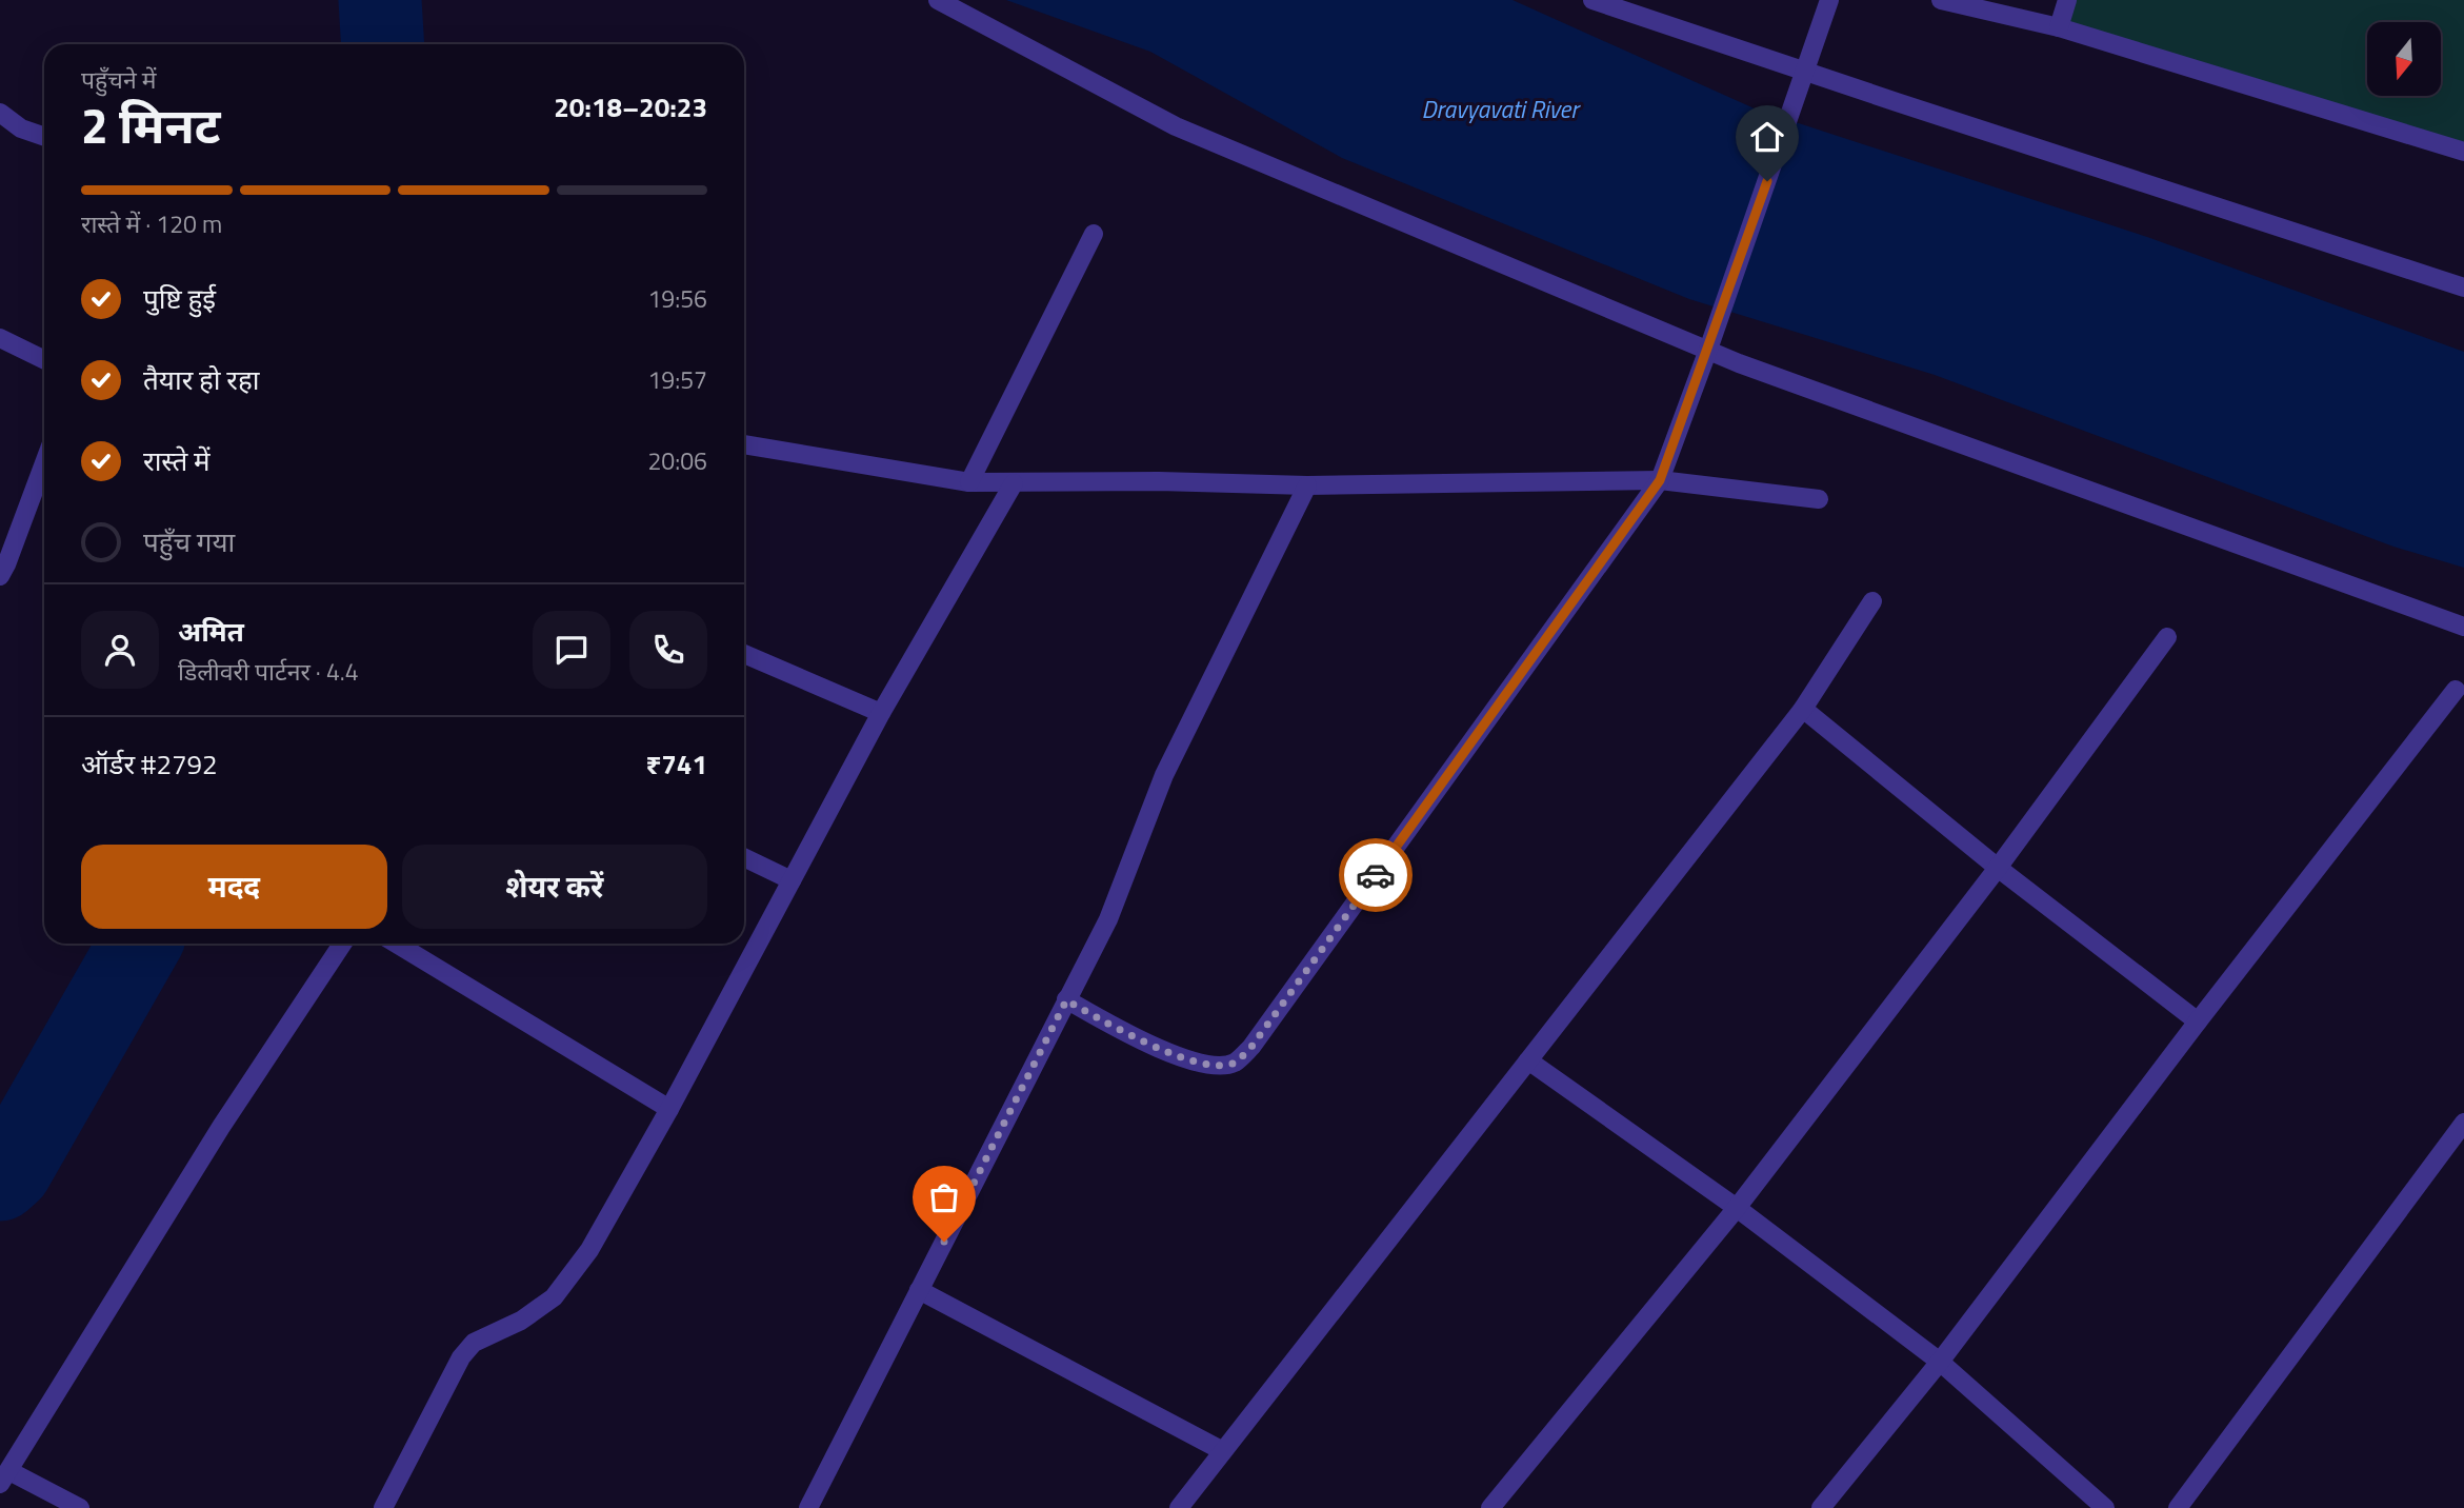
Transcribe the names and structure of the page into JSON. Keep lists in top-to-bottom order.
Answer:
{
  "water": ["Dravyavati River"],
  "north": "bottom",
  "page": {
    "heading": ["2 मिनट", "पहुँचने में", "20:18–20:23"],
    "panel": [
      "अमित",
      "डिलीवरी पार्टनर · 4.4",
      "ऑर्डर #2792",
      "₹741"
    ],
    "bar": "रास्ते में · 120 m",
    "list": [
      ["पुष्टि हुई", "19:56"],
      ["तैयार हो रहा", "19:57"],
      ["रास्ते में", "20:06"],
      "पहुँच गया"
    ],
    "buttons": ["मदद", "शेयर करें"]
  }
}
